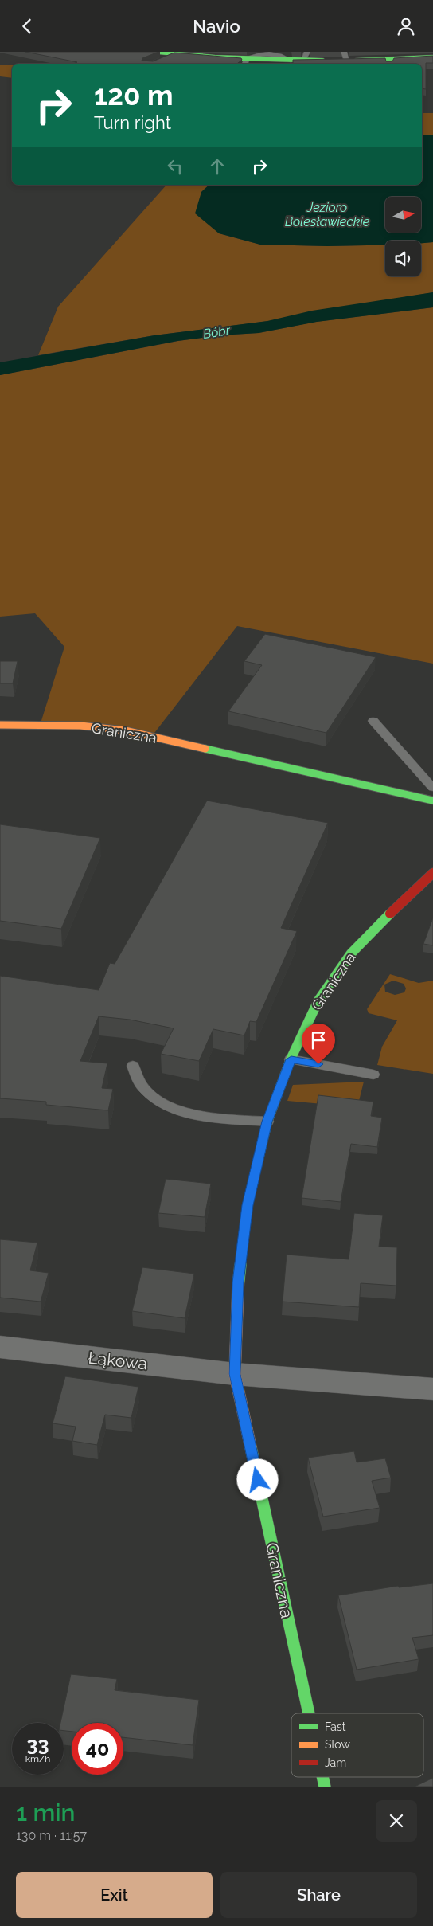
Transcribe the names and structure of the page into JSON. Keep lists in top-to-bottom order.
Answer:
{
  "streets": {
    "street": ["Graniczna", "Łąkowa"]
  },
  "crossings": [
    ["Graniczna", "Łąkowa"]
  ],
  "water": ["Jezioro Bolesławieckie", "Bóbr"],
  "legend": ["Fast", "Slow", "Jam"],
  "north": "right",
  "page": {
    "header": "Navio",
    "turn": ["120 m", "Turn right"],
    "speed": "33 km/h",
    "limit": "40",
    "heading": ["1 min", "130 m · 11:57"],
    "buttons": ["Exit", "Share"]
  }
}
